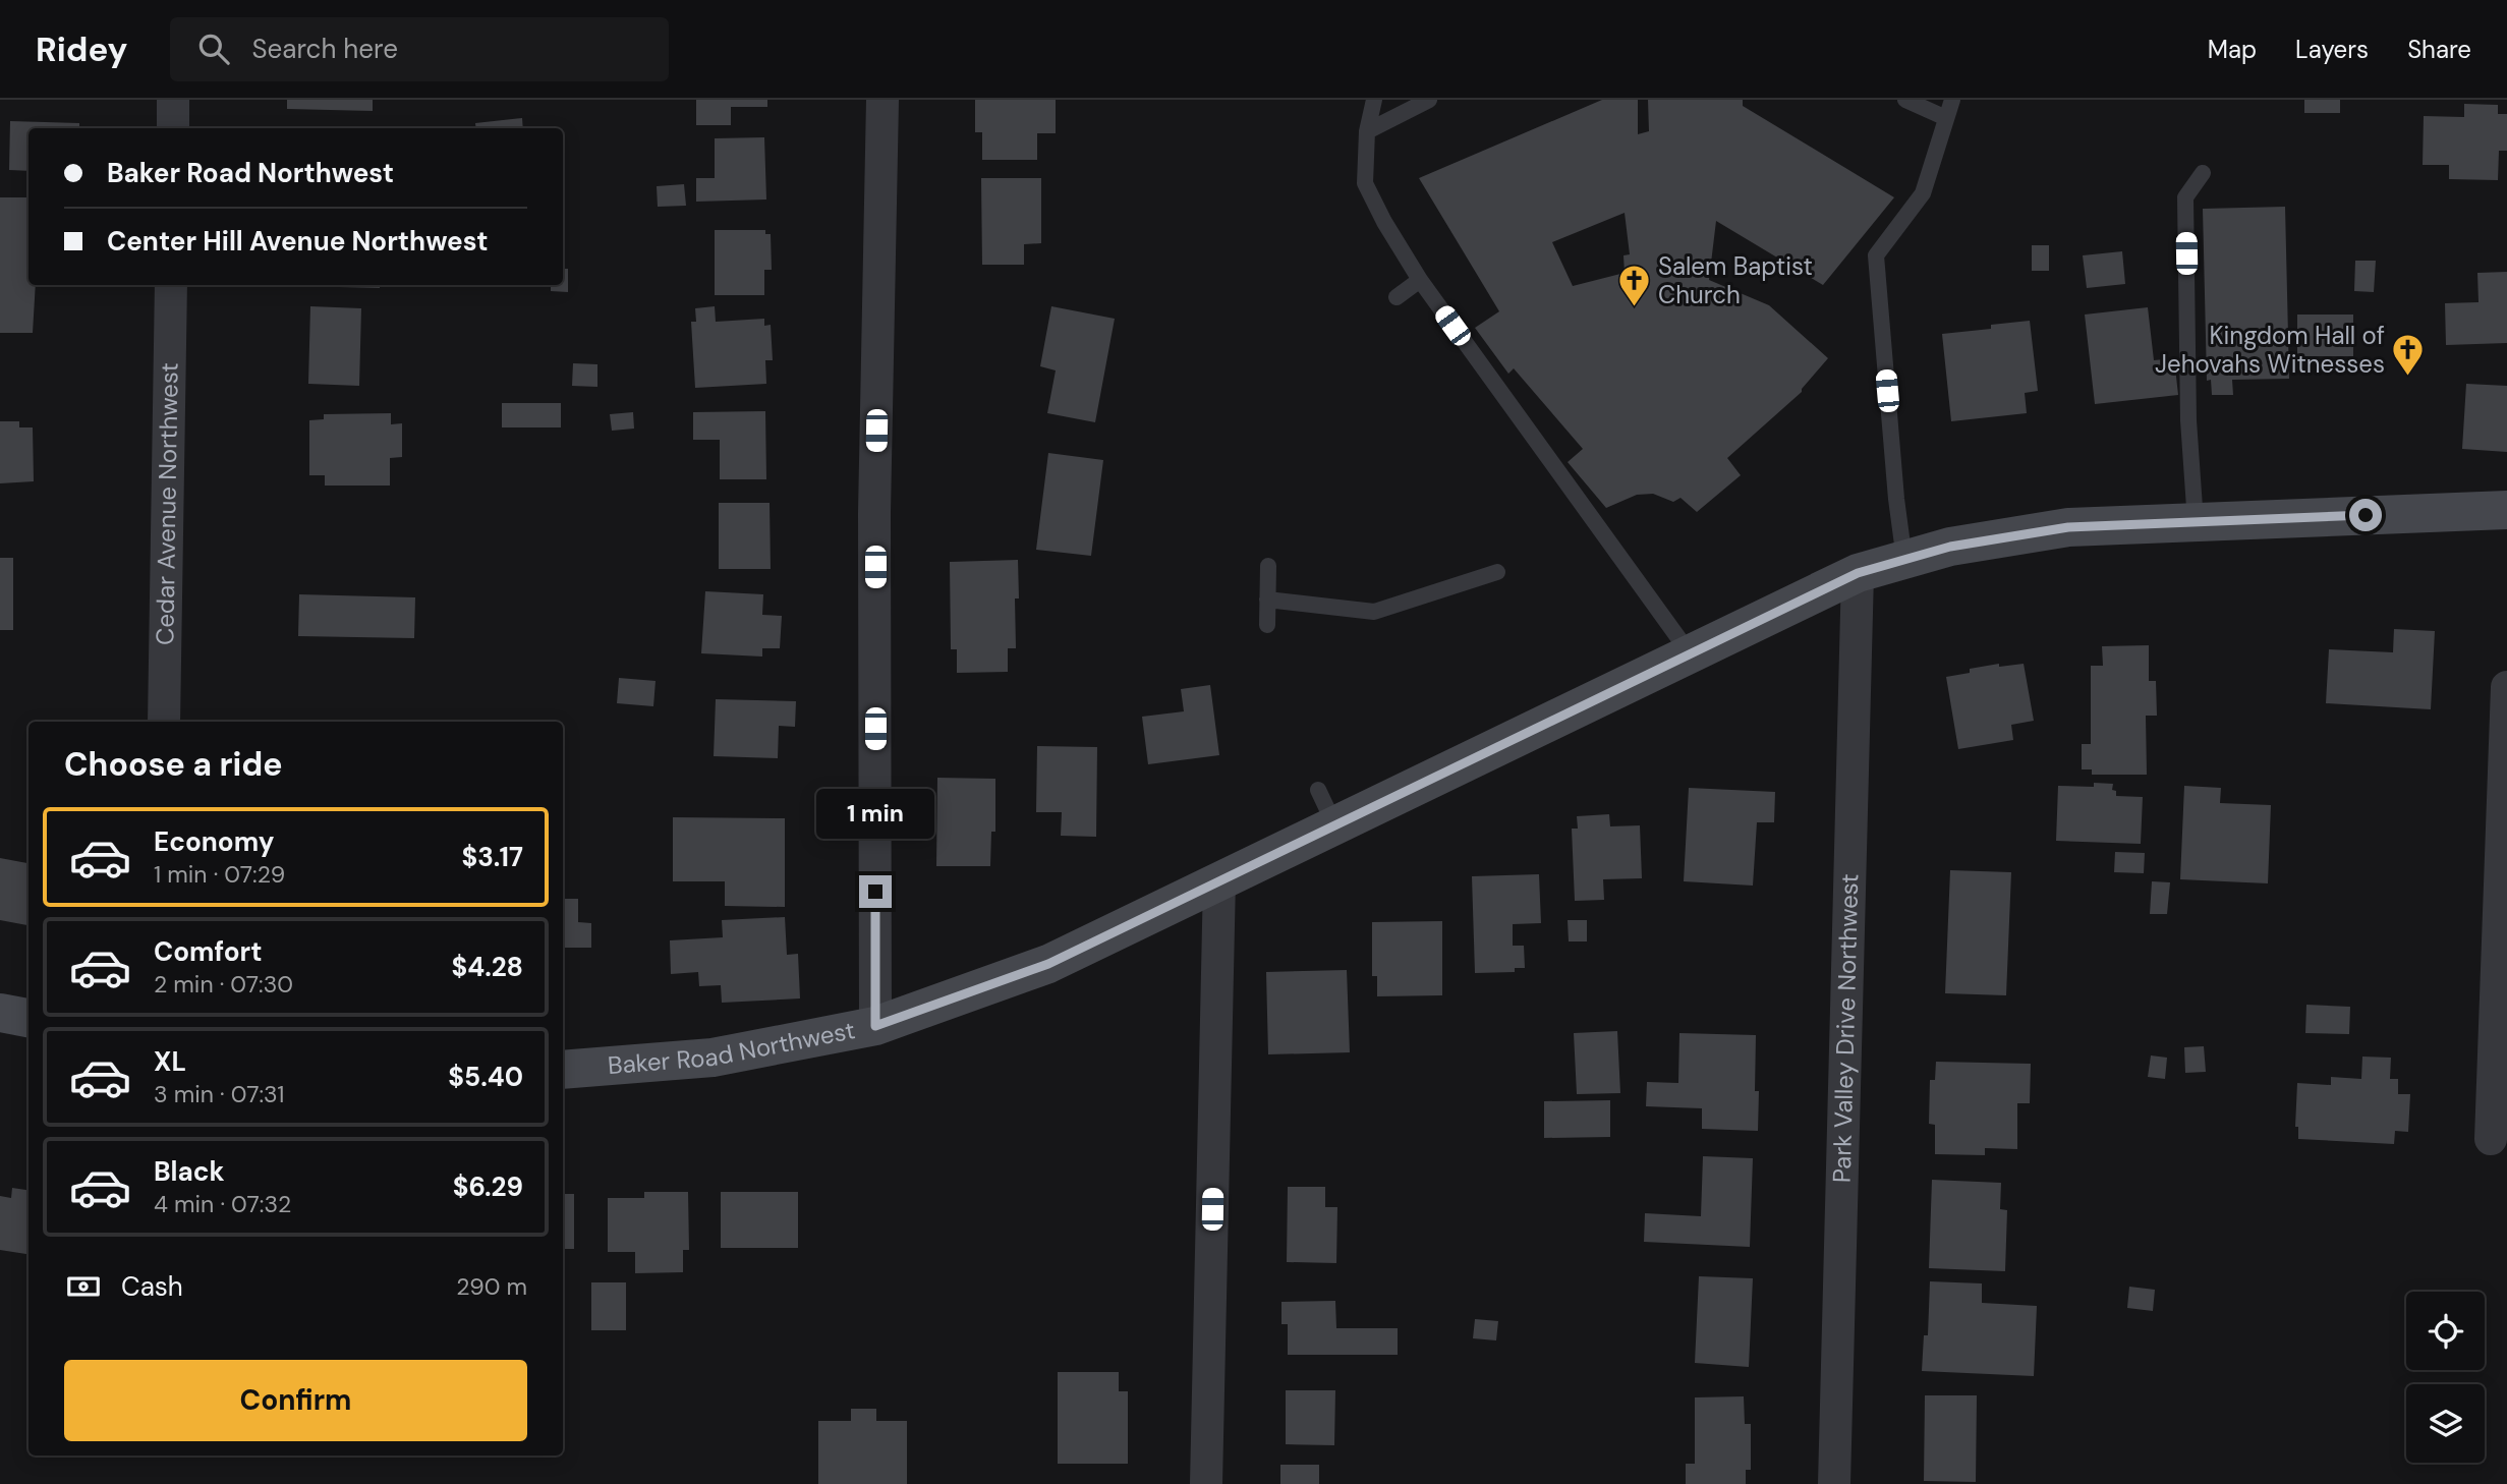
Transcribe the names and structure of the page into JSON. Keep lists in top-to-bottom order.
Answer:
{
  "streets": {
    "street": ["Cedar Avenue Northwest", "Park Valley Drive Northwest", "Baker Road Northwest"]
  },
  "crossings": [
    ["Park Valley Drive Northwest", "Baker Road Northwest"]
  ],
  "places": {
    "church": ["Salem Baptist Church", "Kingdom Hall of Jehovahs Witnesses"]
  },
  "page": {
    "header": "Ridey",
    "search": "Search here",
    "nav": ["Map", "Layers", "Share"],
    "banner": ["Baker Road Northwest", "Center Hill Avenue Northwest"],
    "heading": "Choose a ride",
    "bubble": "1 min",
    "list": [
      {
        "name": "Economy",
        "note": "1 min · 07:29",
        "value": "$3.17"
      },
      {
        "name": "Comfort",
        "note": "2 min · 07:30",
        "value": "$4.28"
      },
      {
        "name": "XL",
        "note": "3 min · 07:31",
        "value": "$5.40"
      },
      {
        "name": "Black",
        "note": "4 min · 07:32",
        "value": "$6.29"
      }
    ],
    "pay": ["Cash", "290 m"],
    "buttons": "Confirm"
  }
}
